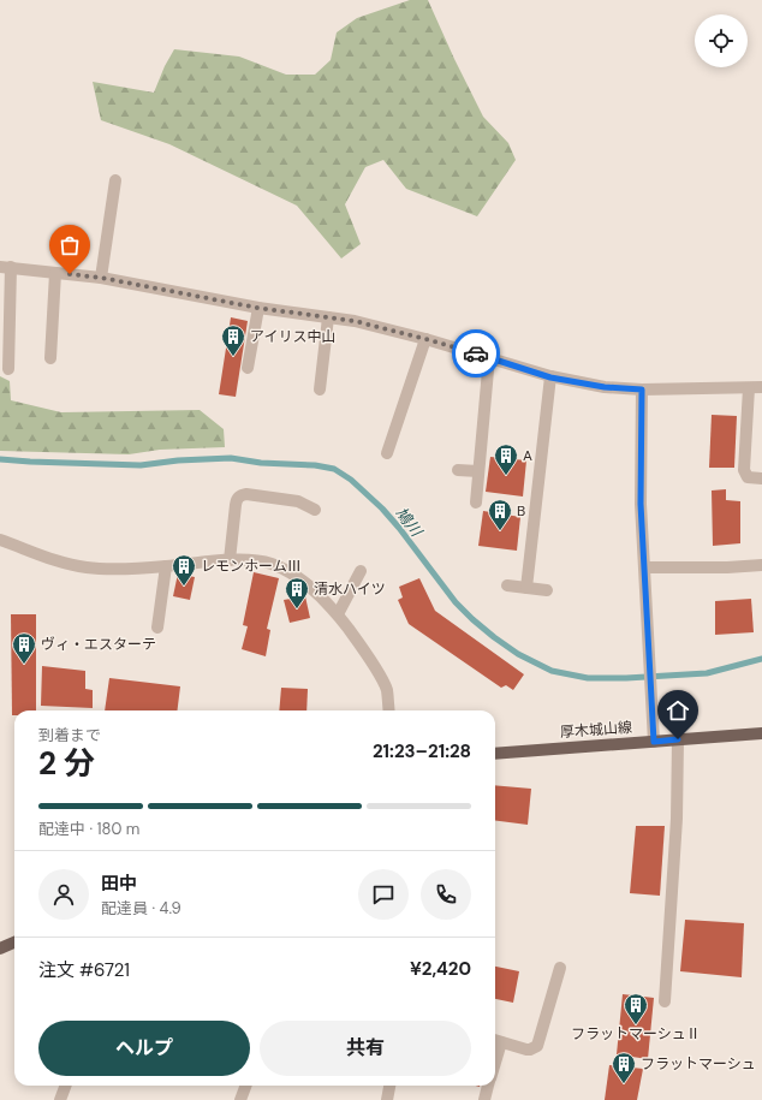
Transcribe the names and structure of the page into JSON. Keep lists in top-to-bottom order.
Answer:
{
  "streets": {
    "main road": ["厚木城山線"]
  },
  "water": ["鳩川"],
  "places": {
    "building": [
      "アイリス中山",
      "A",
      "B",
      "レモンホームⅢ",
      "清水ハイツ",
      "ヴィ・エスターテ",
      "フラットマーシュⅡ",
      "フラットマーシュ"
    ]
  },
  "page": {
    "heading": ["2 分", "到着まで", "21:23–21:28"],
    "panel": [
      "田中",
      "配達員 · 4.9",
      "注文 #6721",
      "¥2,420"
    ],
    "bar": "配達中 · 180 m",
    "buttons": ["ヘルプ", "共有"]
  }
}
